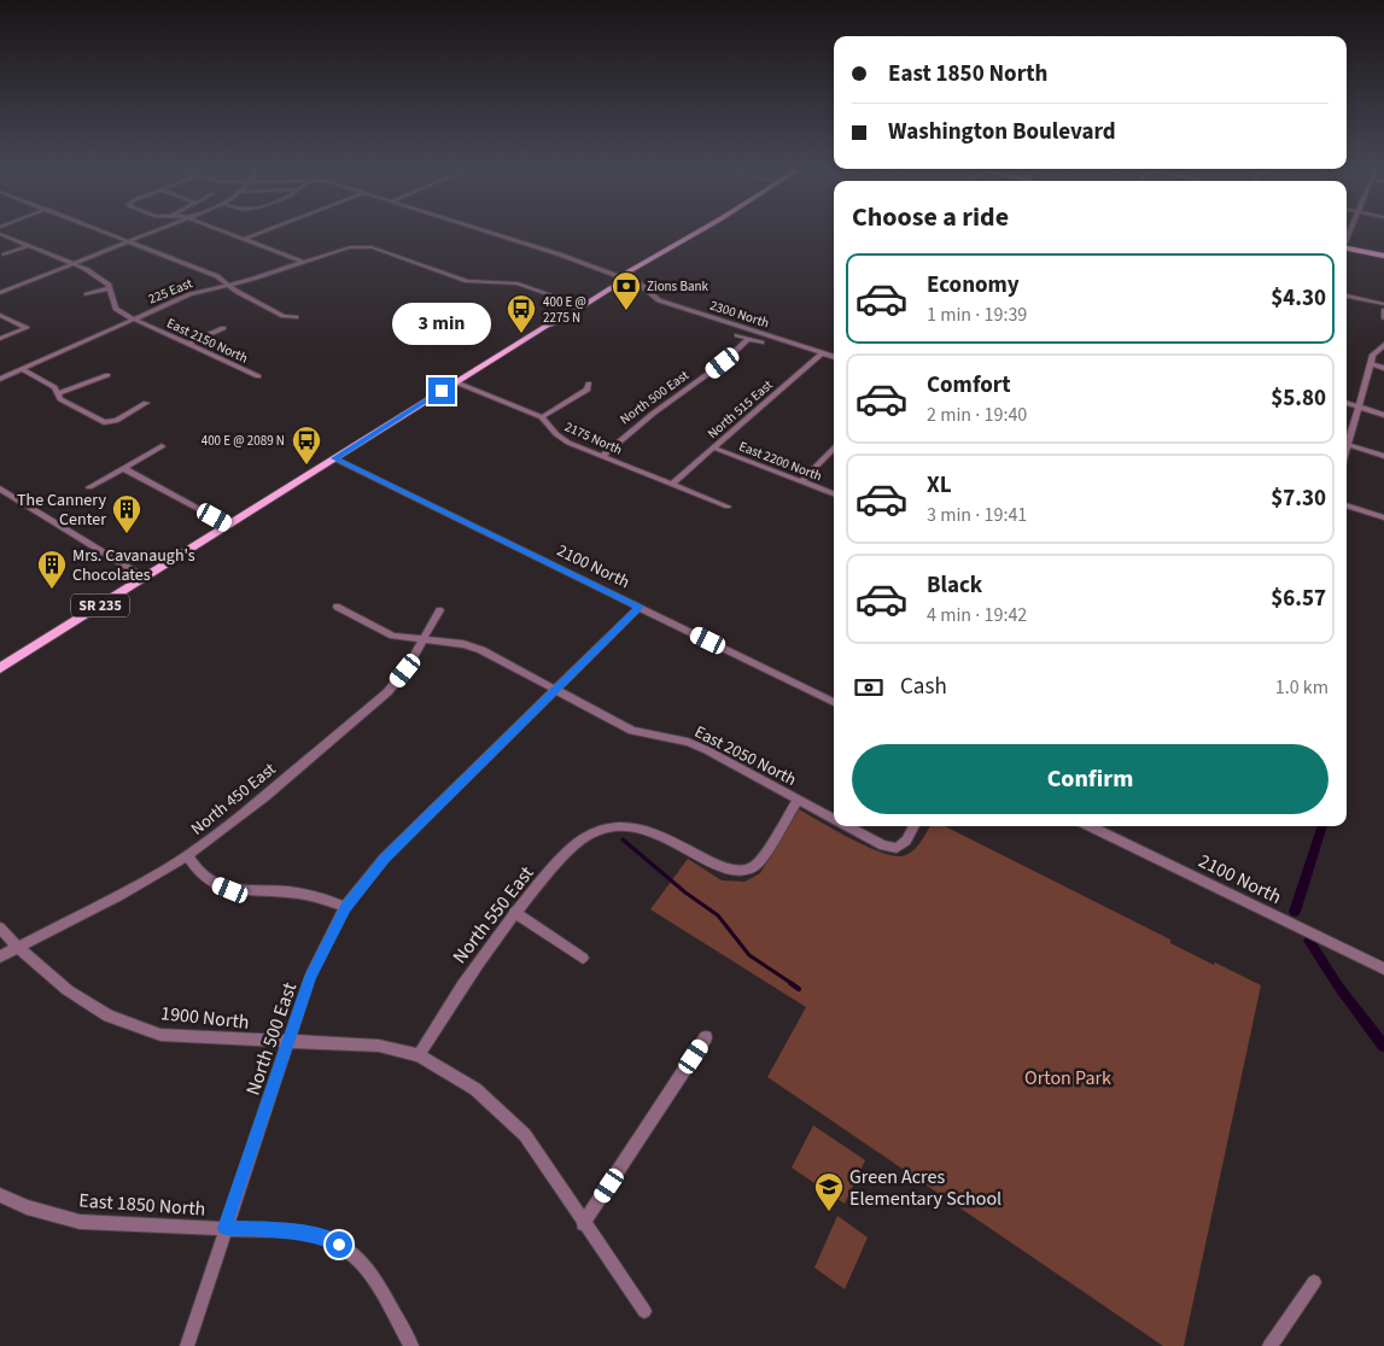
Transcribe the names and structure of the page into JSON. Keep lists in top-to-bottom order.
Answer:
{
  "streets": {
    "main road": ["SR 235"],
    "street": [
      "225 East",
      "2300 North",
      "East 2150 North",
      "North 500 East",
      "North 515 East",
      "2175 North",
      "East 2200 North",
      "2100 North",
      "East 2050 North",
      "North 450 East",
      "North 550 East",
      "1900 North",
      "East 1850 North"
    ]
  },
  "crossings": [
    ["225 East", "East 2150 North"],
    ["225 East", "SR 235"],
    ["2300 North", "North 515 East"],
    ["2300 North", "SR 235"],
    ["North 500 East", "2175 North"],
    ["North 500 East", "2100 North"],
    ["North 500 East", "East 2050 North"],
    ["North 500 East", "1900 North"],
    ["North 500 East", "East 1850 North"],
    ["North 515 East", "2175 North"],
    ["North 515 East", "East 2200 North"],
    ["2175 North", "SR 235"],
    ["2100 North", "SR 235"],
    ["East 2050 North", "North 450 East"],
    ["East 2050 North", "North 550 East"],
    ["North 450 East", "1900 North"],
    ["North 550 East", "1900 North"]
  ],
  "parks": ["Orton Park"],
  "places": {
    "bank": ["Zions Bank"],
    "bus stop": ["400 E @ 2275 N", "400 E @ 2089 N"],
    "building": ["The Cannery Center", "Mrs. Cavanaugh's Chocolates"],
    "school or university": ["Green Acres Elementary School"]
  },
  "page": {
    "banner": ["East 1850 North", "Washington Boulevard"],
    "heading": "Choose a ride",
    "list": [
      {
        "name": "Economy",
        "note": "1 min · 19:39",
        "value": "$4.30"
      },
      {
        "name": "Comfort",
        "note": "2 min · 19:40",
        "value": "$5.80"
      },
      {
        "name": "XL",
        "note": "3 min · 19:41",
        "value": "$7.30"
      },
      {
        "name": "Black",
        "note": "4 min · 19:42",
        "value": "$6.57"
      }
    ],
    "bubble": "3 min",
    "pay": ["Cash", "1.0 km"],
    "buttons": "Confirm"
  }
}
